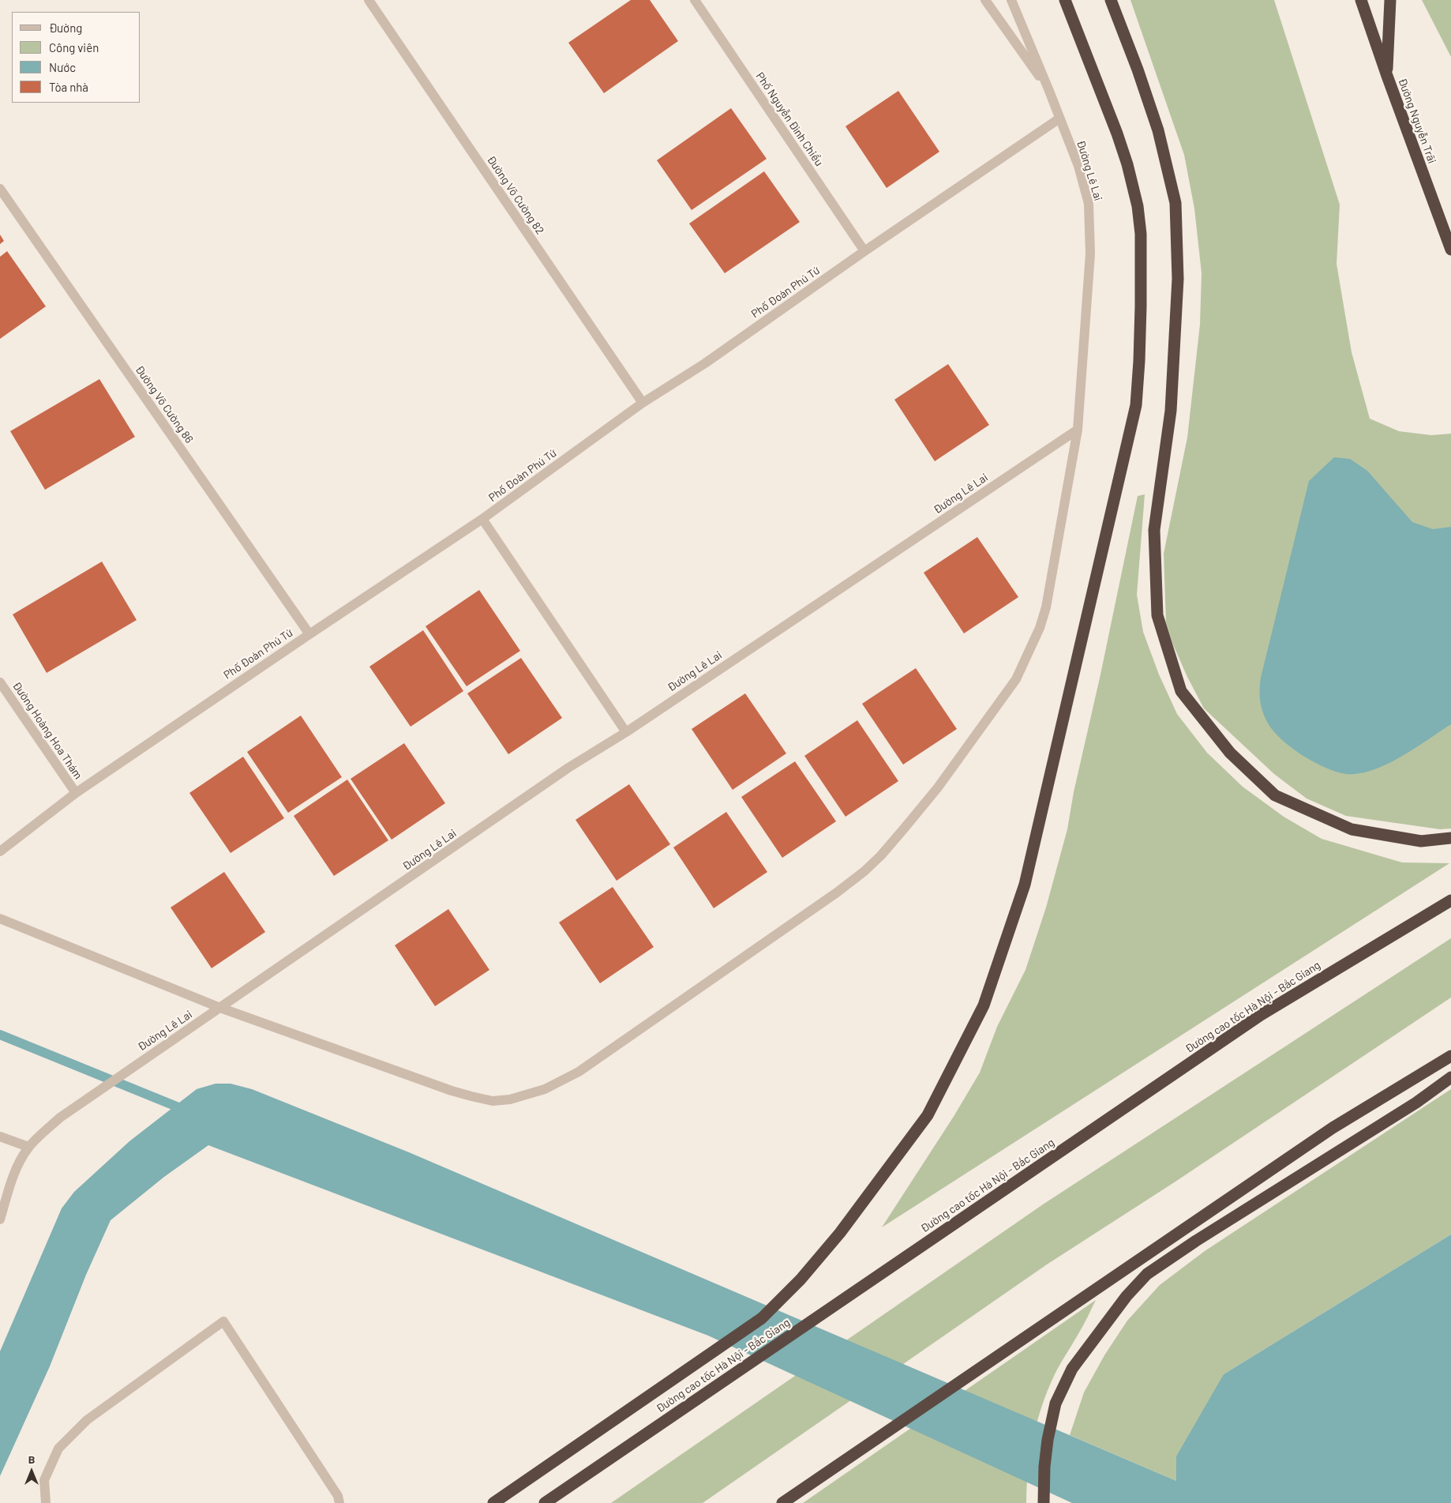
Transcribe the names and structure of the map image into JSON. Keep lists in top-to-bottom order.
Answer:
{
  "streets": {
    "highway": ["Đường Nguyễn Trãi", "Đường cao tốc Hà Nội - Bắc Giang"],
    "street": [
      "Phố Nguyễn Đình Chiểu",
      "Đường Lê Lai",
      "Đường Võ Cường 82",
      "Phố Đoàn Phú Tứ",
      "Đường Võ Cường 86",
      "Đường Hoàng Hoa Thám"
    ]
  },
  "crossings": [
    ["Phố Nguyễn Đình Chiểu", "Phố Đoàn Phú Tứ"],
    ["Đường Lê Lai", "Phố Đoàn Phú Tứ"],
    ["Đường Võ Cường 82", "Phố Đoàn Phú Tứ"],
    ["Phố Đoàn Phú Tứ", "Đường Võ Cường 86"],
    ["Phố Đoàn Phú Tứ", "Đường Hoàng Hoa Thám"]
  ],
  "legend": [
    "Đường",
    "Công viên",
    "Nước",
    "Tòa nhà"
  ],
  "north": "top"
}
